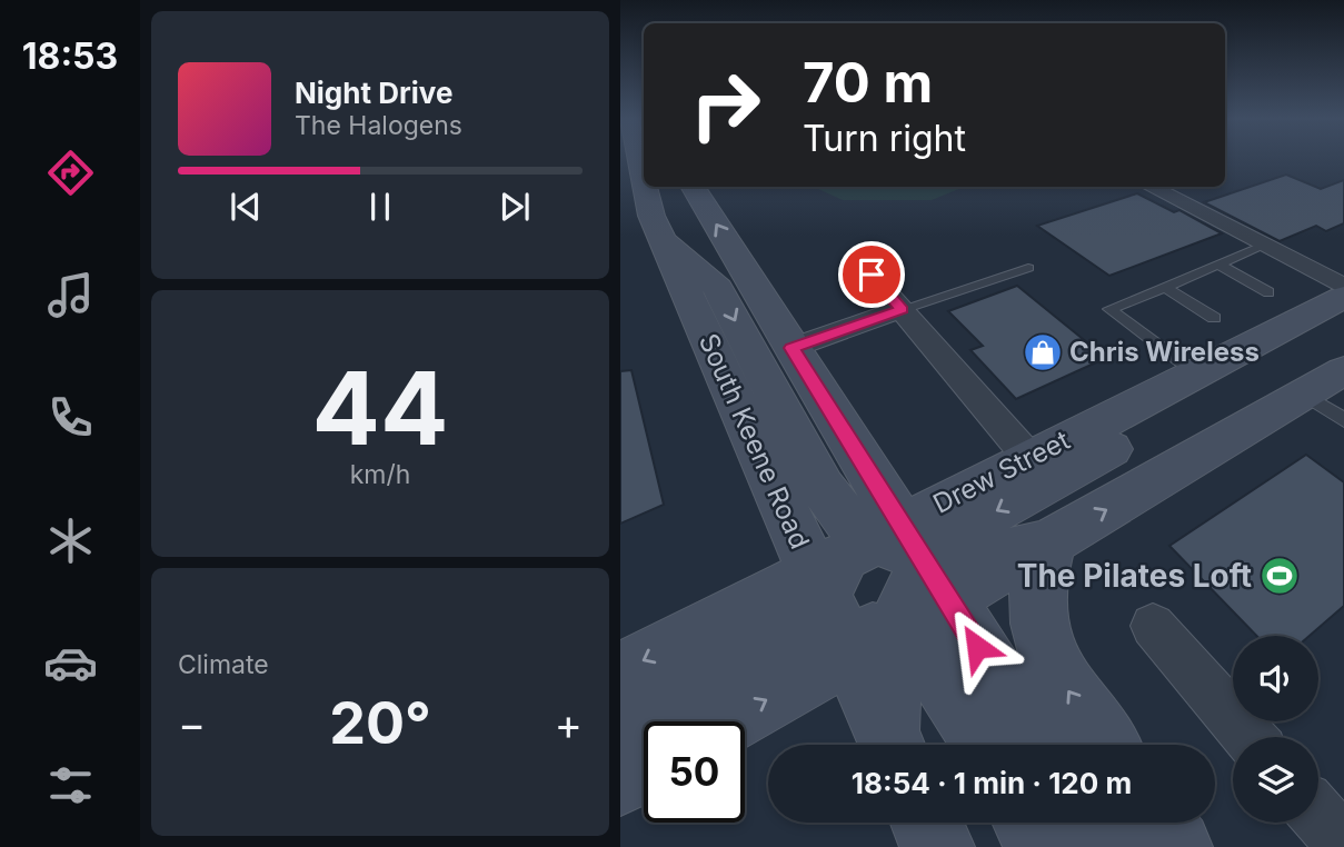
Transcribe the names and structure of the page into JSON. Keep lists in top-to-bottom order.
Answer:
{
  "streets": {
    "main road": ["South Keene Road", "Drew Street"]
  },
  "crossings": [
    ["South Keene Road", "Drew Street"]
  ],
  "places": {
    "shop": ["Chris Wireless"],
    "sports": ["The Pilates Loft"]
  },
  "page": {
    "tabs": "18:53",
    "turn": ["70 m", "Turn right"],
    "song": ["Night Drive", "The Halogens"],
    "tile": [
      ["44", "km/h"],
      "Climate"
    ],
    "heat": ["−", "20°", "+"],
    "limit": "50",
    "trip": "18:54 · 1 min · 120 m"
  }
}
